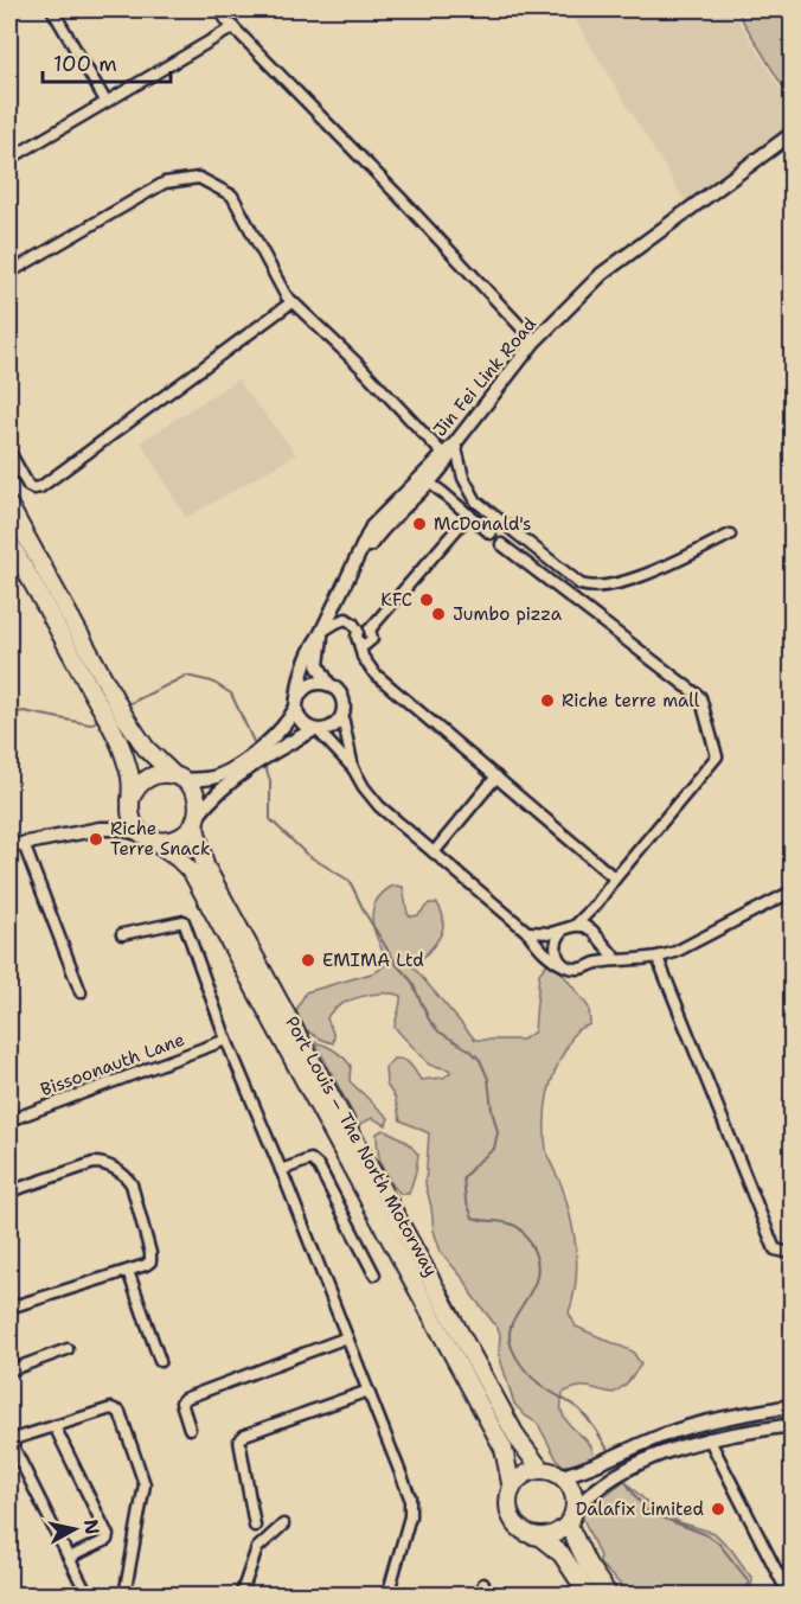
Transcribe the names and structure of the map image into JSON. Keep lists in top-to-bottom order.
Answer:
{
  "streets": {
    "highway": ["Port Louis – The North Motorway"],
    "main road": ["Jin Fei Link Road"],
    "street": ["Bissoonauth Lane"]
  },
  "places": [
    "McDonald's",
    "KFC",
    "Jumbo pizza",
    "Riche terre mall",
    "Riche Terre Snack",
    "EMIMA Ltd",
    "Dalafix Limited"
  ],
  "scale_bar": "100 m",
  "north": "right"
}
